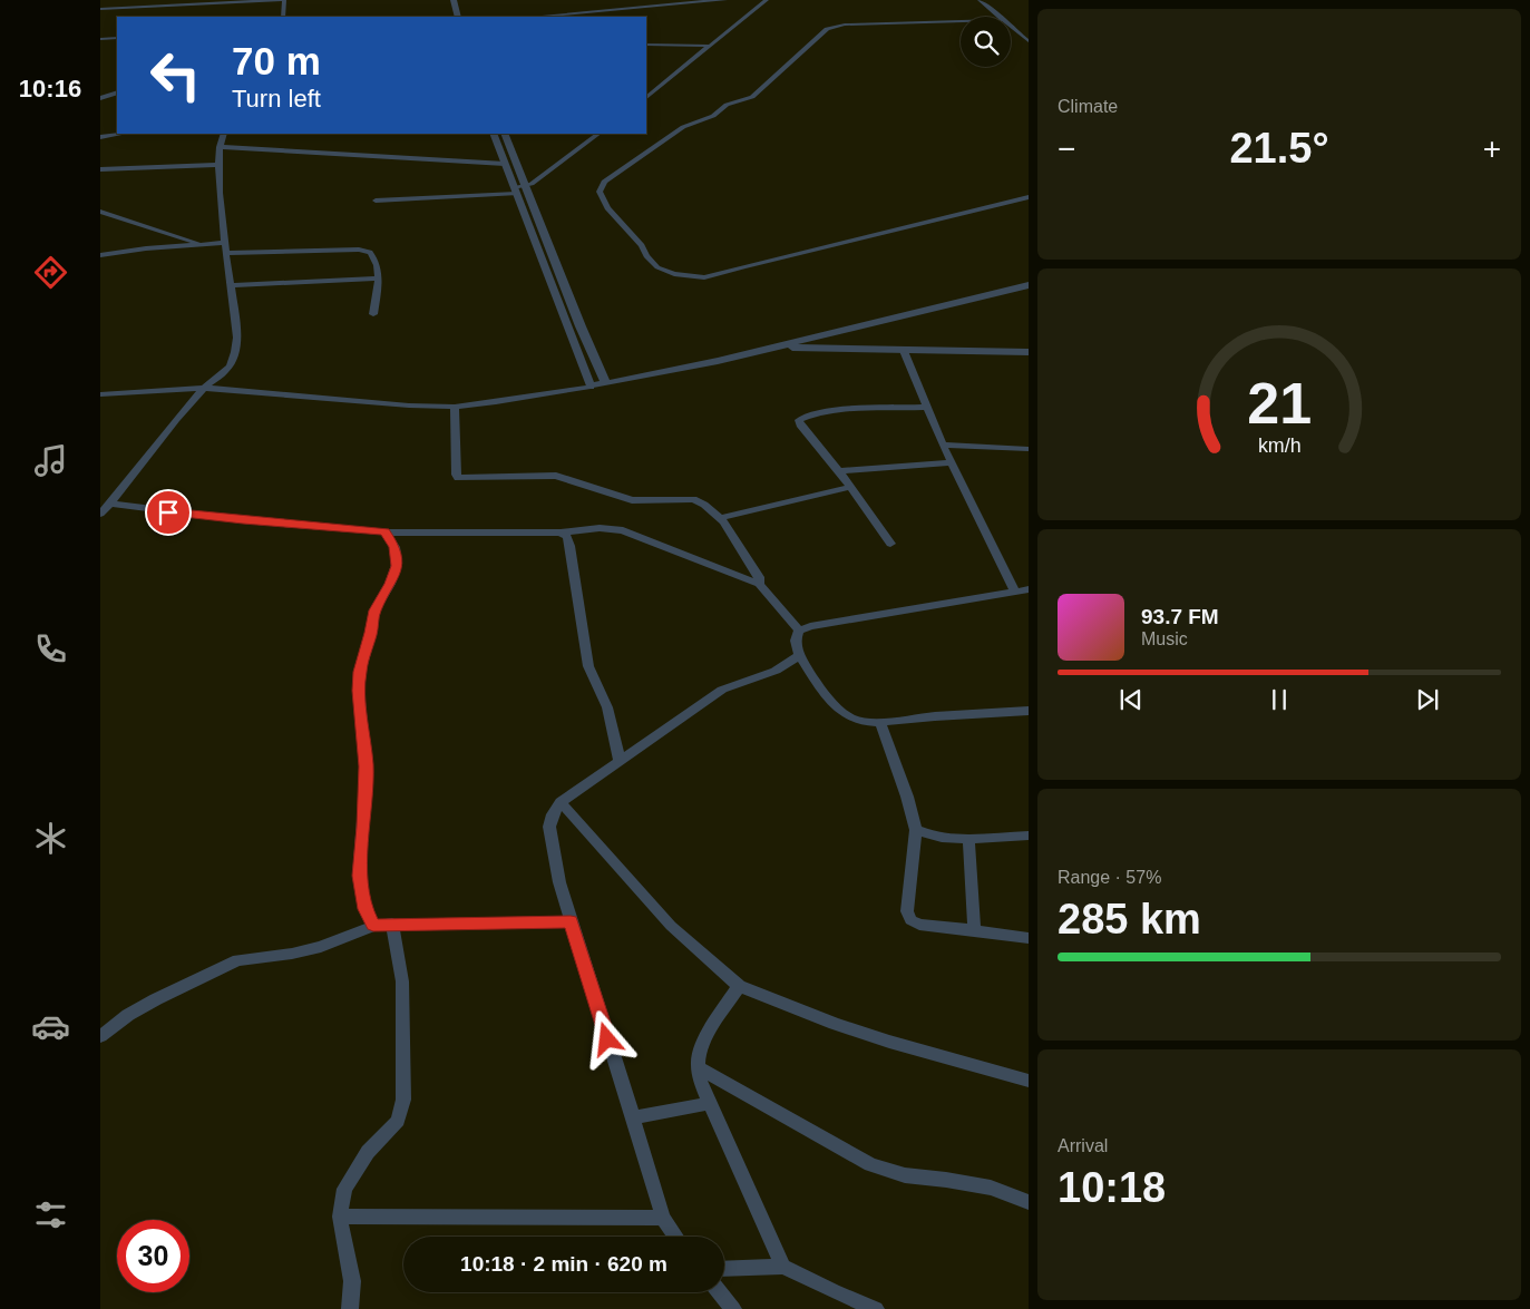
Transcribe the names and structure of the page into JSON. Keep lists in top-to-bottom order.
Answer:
{
  "page": {
    "tabs": "10:16",
    "tile": [
      "Climate",
      ["Range · 57%", "285 km"],
      ["Arrival", "10:18"]
    ],
    "turn": ["70 m", "Turn left"],
    "heat": ["−", "21.5°", "+"],
    "song": ["93.7 FM", "Music"],
    "limit": "30",
    "trip": "10:18 · 2 min · 620 m",
    "gauge": ["21", "km/h"]
  }
}
